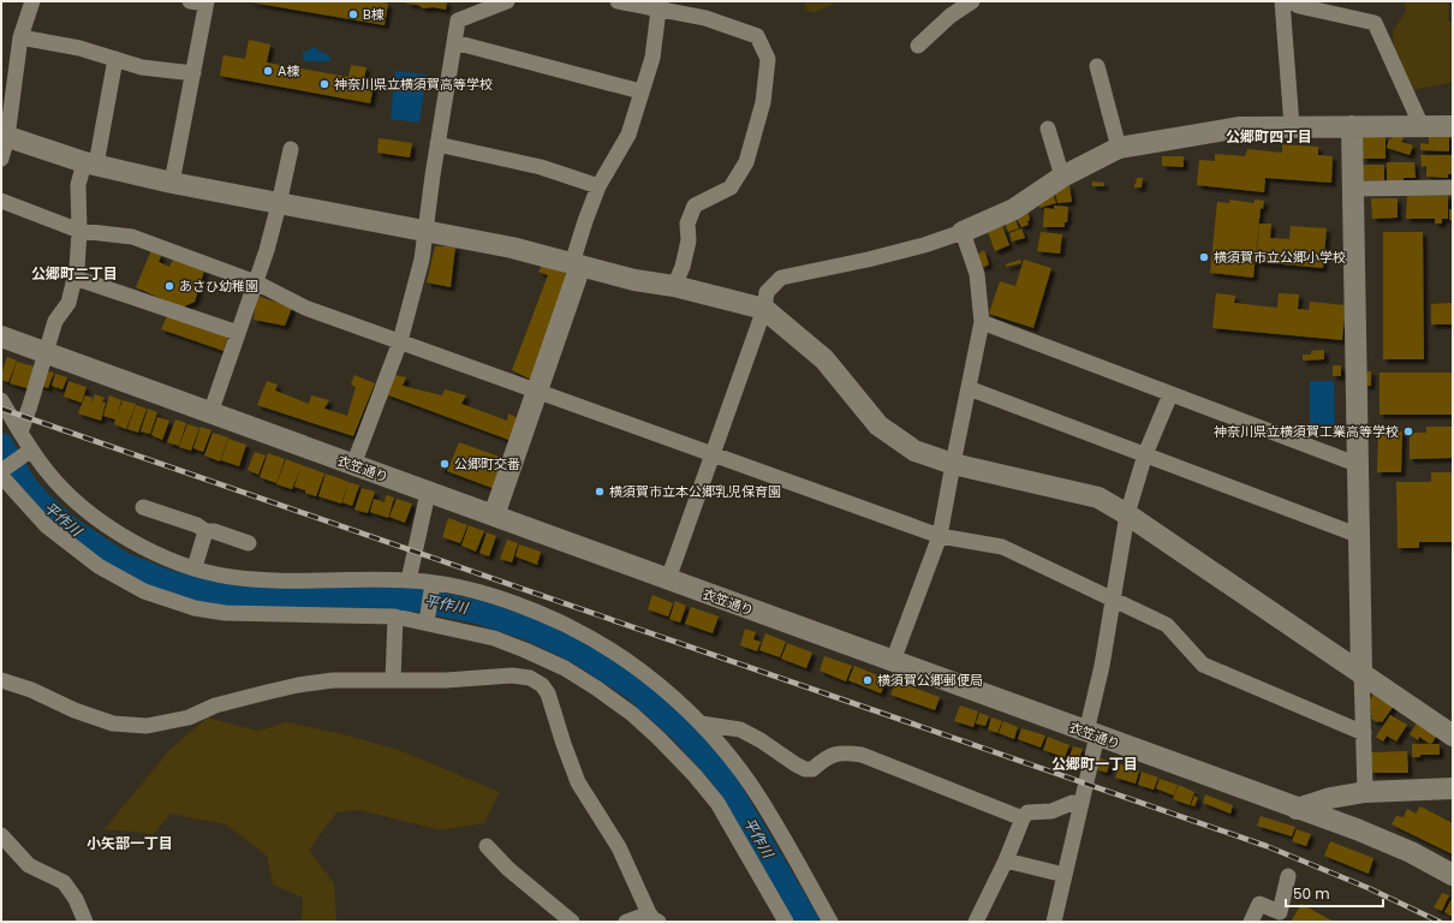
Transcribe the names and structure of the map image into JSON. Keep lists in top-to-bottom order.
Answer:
{
  "streets": {
    "street": ["衣笠通り"]
  },
  "districts": [
    "公郷町四丁目",
    "公郷町二丁目",
    "公郷町一丁目",
    "小矢部一丁目"
  ],
  "water": ["平作川"],
  "places": [
    "B棟",
    "A棟",
    "神奈川県立横須賀高等学校",
    "横須賀市立公郷小学校",
    "あさひ幼稚園",
    "神奈川県立横須賀工業高等学校",
    "公郷町交番",
    "横須賀市立本公郷乳児保育園",
    "横須賀公郷郵便局"
  ],
  "scale_bar": "50 m"
}
